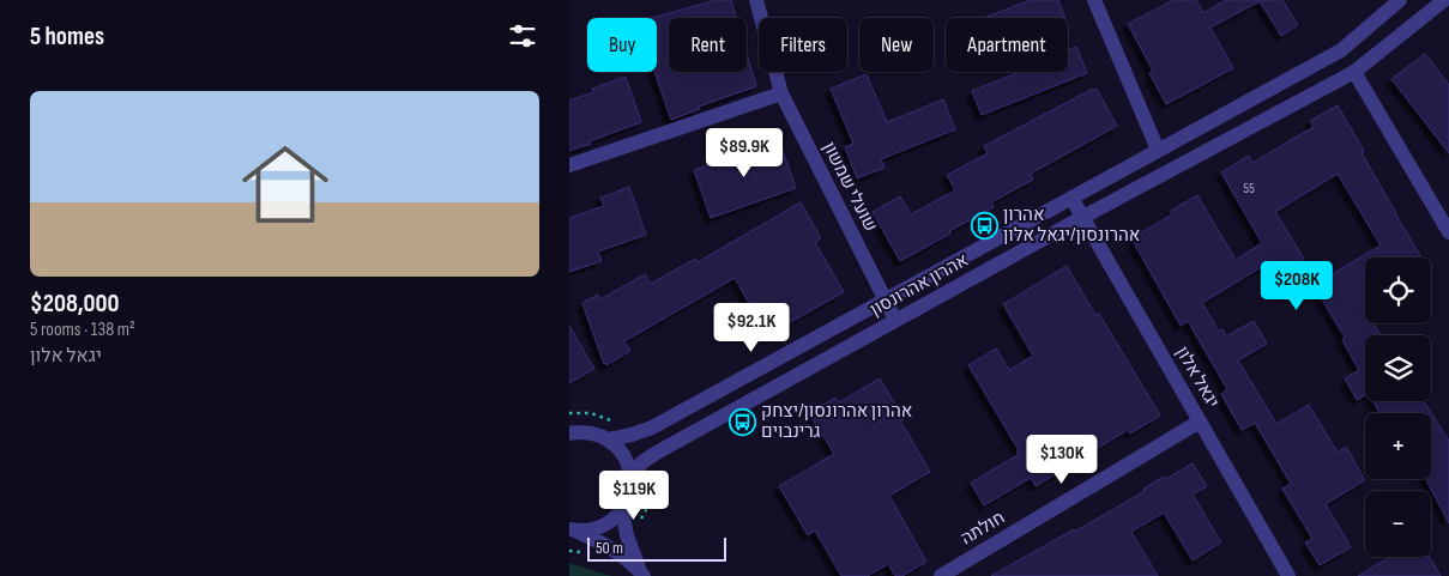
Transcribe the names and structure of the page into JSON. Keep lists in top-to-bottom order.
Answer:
{
  "streets": {
    "street": [
      "שועלי שמשון",
      "אהרון אהרונסון",
      "יגאל אלון",
      "חולתה"
    ]
  },
  "crossings": [
    ["שועלי שמשון", "אהרון אהרונסון"],
    ["אהרון אהרונסון", "יגאל אלון"],
    ["יגאל אלון", "חולתה"]
  ],
  "places": {
    "bus stop": ["אהרון אהרונסון/יגאל אלון", "אהרון אהרונסון/יצחק גרינבוים"]
  },
  "house_numbers": ["55"],
  "scale_bar": "50 m",
  "page": {
    "heading": "5 homes",
    "chip": [
      "Buy",
      "Rent",
      "Filters",
      "New",
      "Apartment"
    ],
    "list": [
      {
        "name": "$208,000",
        "note": "5 rooms · 138 m² · יגאל אלון"
      }
    ],
    "price": [
      "$89.9K",
      "$208K",
      "$92.1K",
      "$130K",
      "$119K"
    ],
    "map_buttons": ["+", "−"],
    "scale": "50 m"
  }
}
